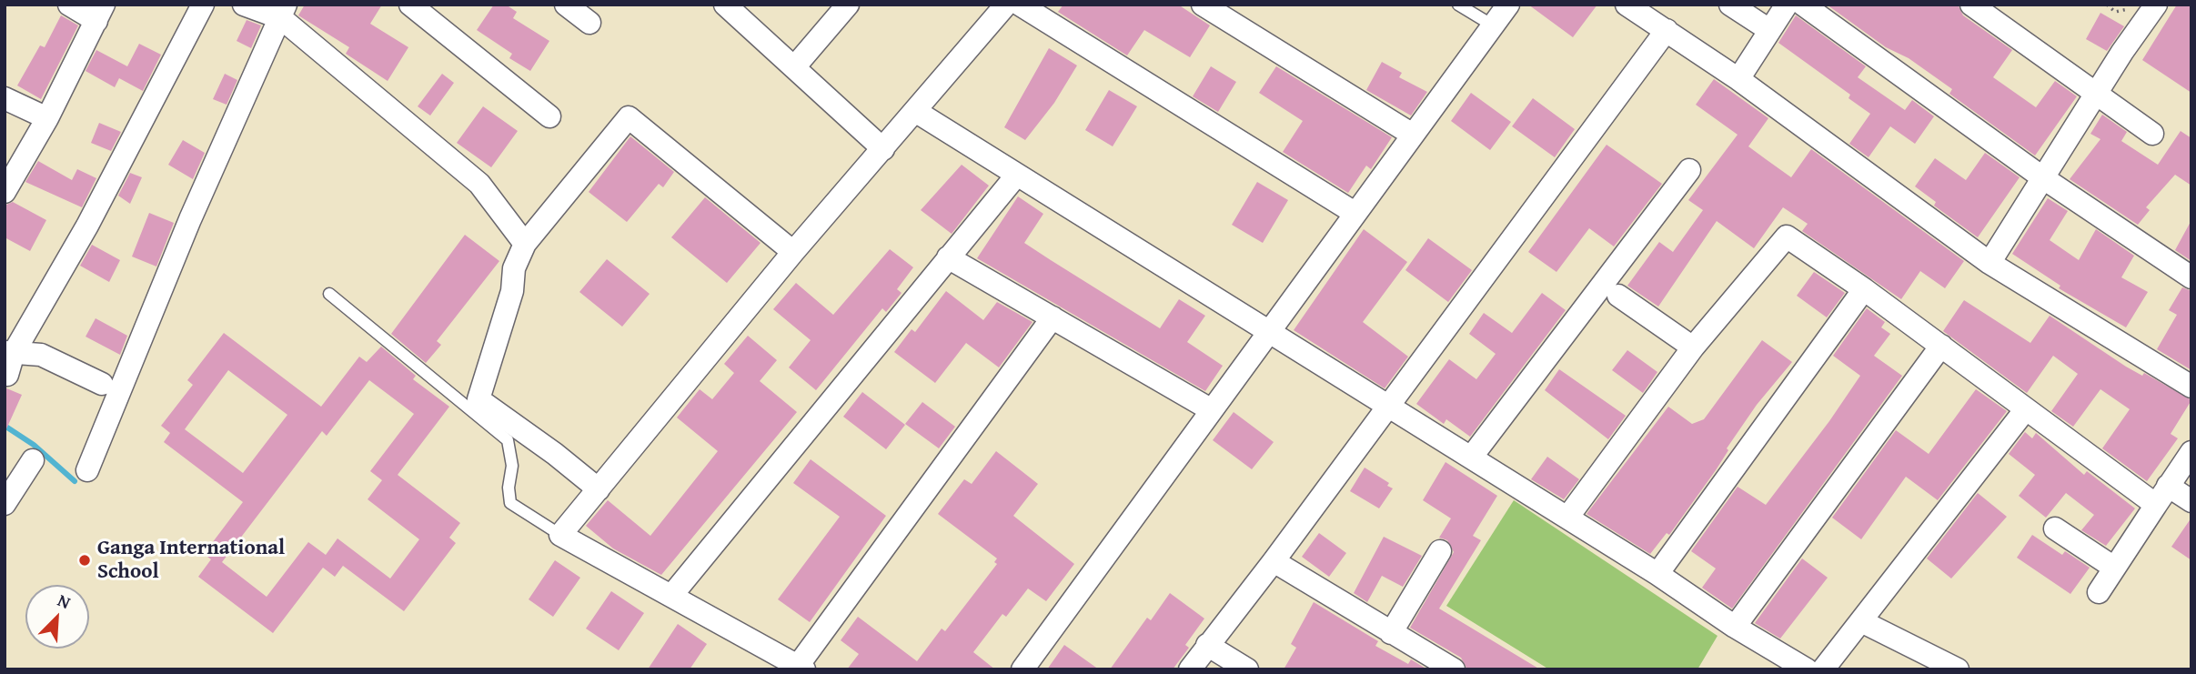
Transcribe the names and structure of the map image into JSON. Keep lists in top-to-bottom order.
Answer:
{
  "places": ["Ganga International School"],
  "north": "top right"
}
